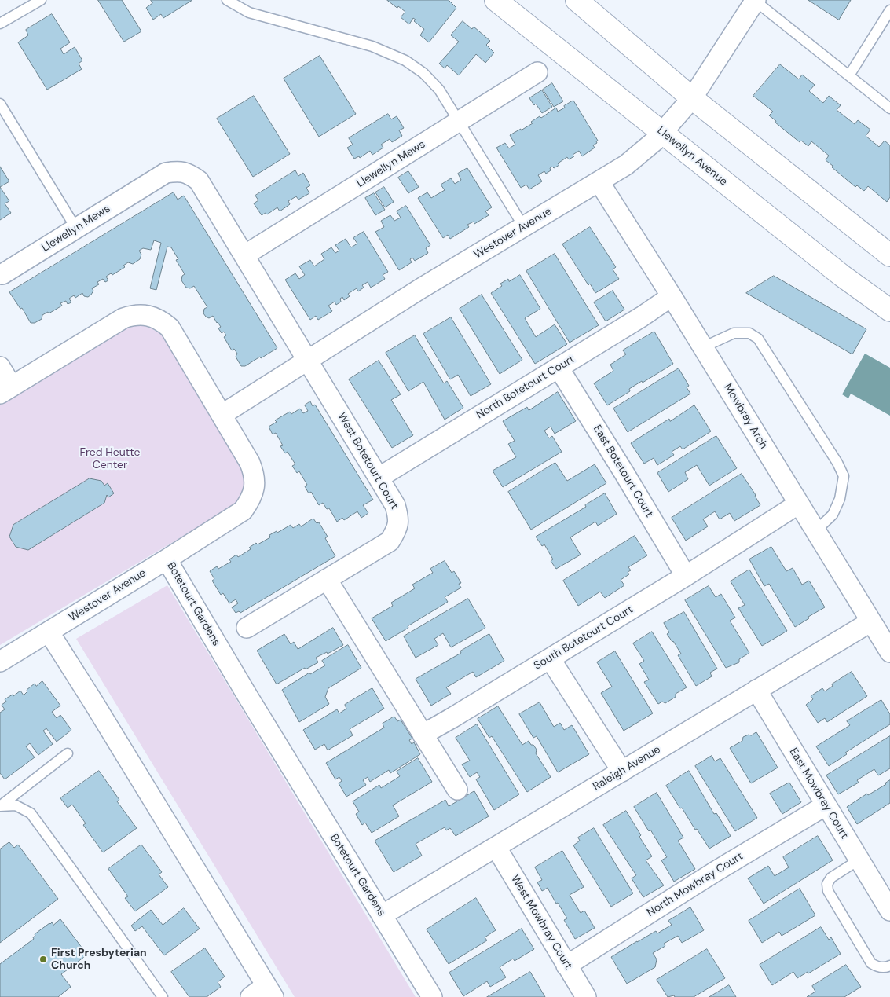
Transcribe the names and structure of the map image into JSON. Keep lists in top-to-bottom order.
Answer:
{
  "streets": {
    "street": [
      "Llewellyn Avenue",
      "Llewellyn Mews",
      "Westover Avenue",
      "North Botetourt Court",
      "Mowbray Arch",
      "West Botetourt Court",
      "East Botetourt Court",
      "Botetourt Gardens",
      "South Botetourt Court",
      "Raleigh Avenue",
      "East Mowbray Court",
      "North Mowbray Court",
      "West Mowbray Court"
    ]
  },
  "crossings": [
    ["Llewellyn Avenue", "Westover Avenue"],
    ["Llewellyn Mews", "Westover Avenue"],
    ["Llewellyn Mews", "West Botetourt Court"],
    ["Westover Avenue", "Mowbray Arch"],
    ["Westover Avenue", "West Botetourt Court"],
    ["Westover Avenue", "Botetourt Gardens"],
    ["North Botetourt Court", "Mowbray Arch"],
    ["North Botetourt Court", "West Botetourt Court"],
    ["North Botetourt Court", "East Botetourt Court"],
    ["Mowbray Arch", "South Botetourt Court"],
    ["Mowbray Arch", "Raleigh Avenue"],
    ["East Botetourt Court", "South Botetourt Court"],
    ["Botetourt Gardens", "Raleigh Avenue"],
    ["Raleigh Avenue", "East Mowbray Court"],
    ["Raleigh Avenue", "West Mowbray Court"],
    ["East Mowbray Court", "North Mowbray Court"],
    ["North Mowbray Court", "West Mowbray Court"]
  ],
  "parks": ["Fred Heutte Center"],
  "places": ["First Presbyterian Church"]
}
